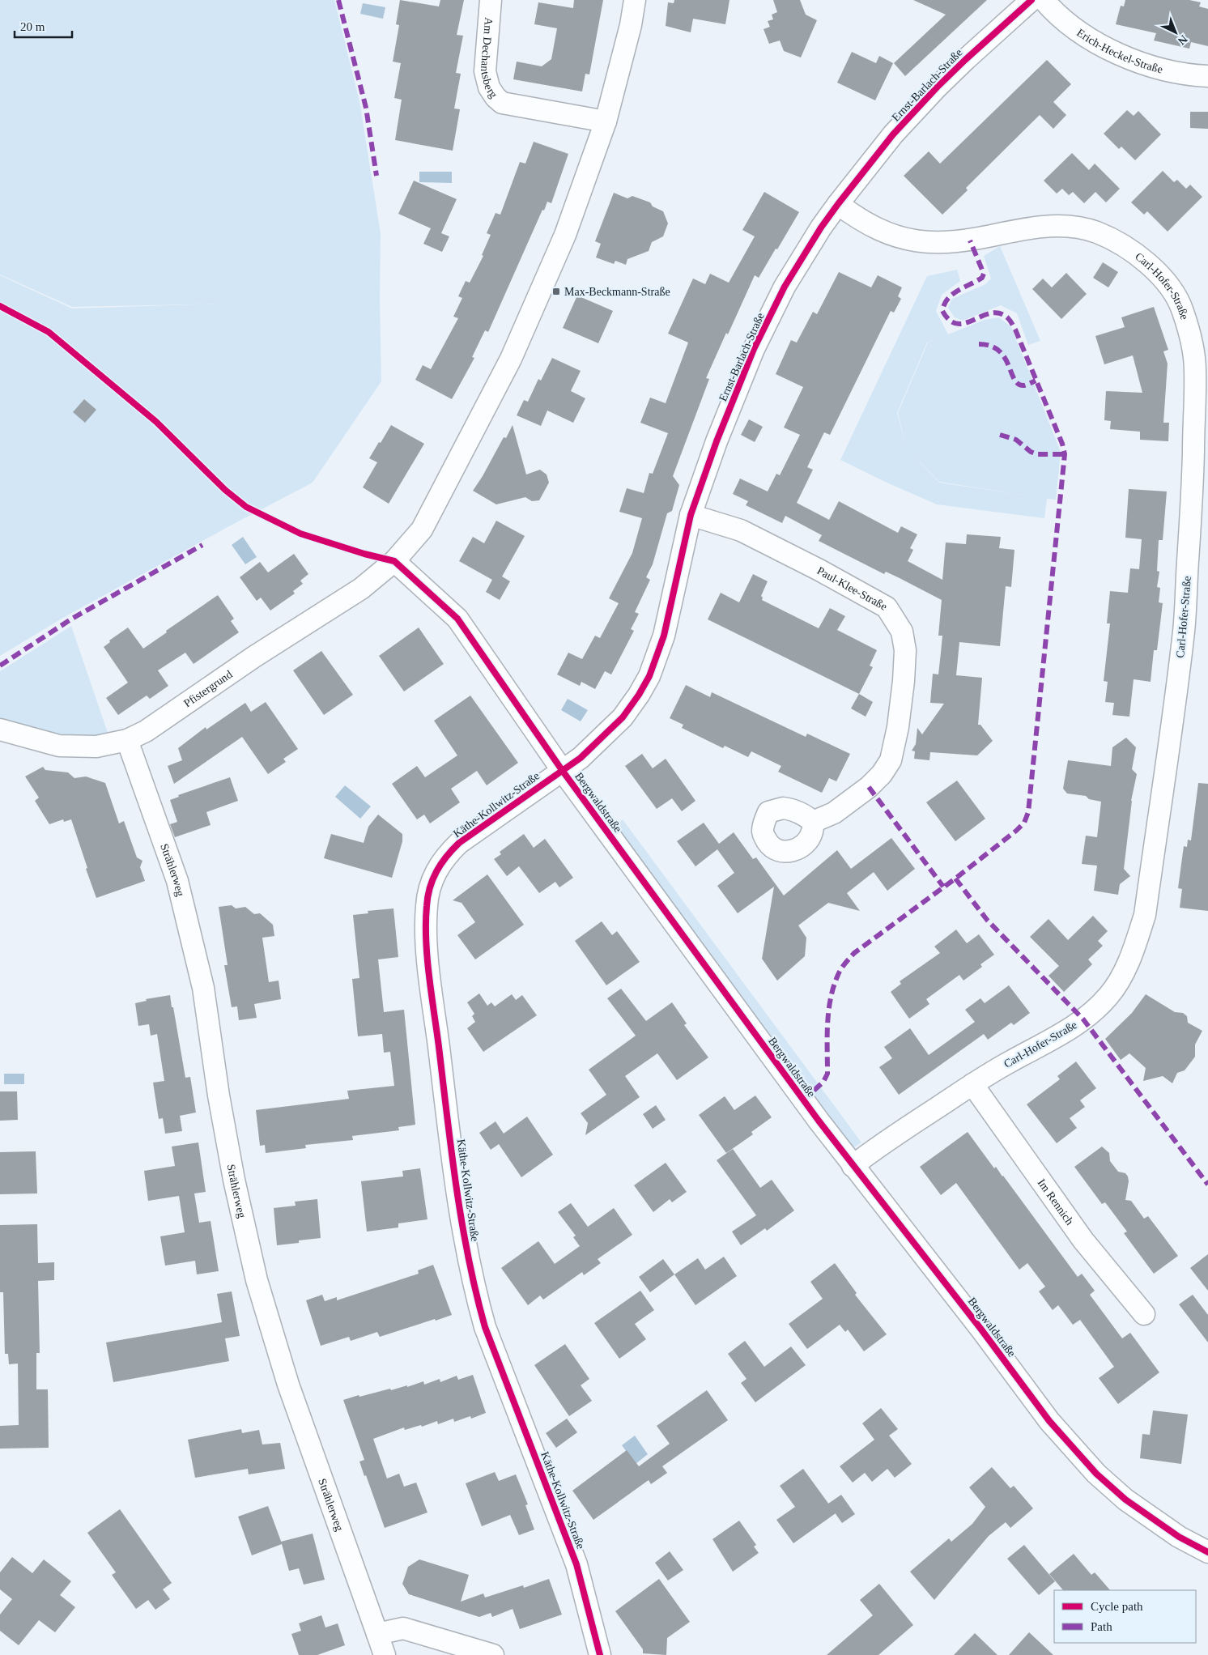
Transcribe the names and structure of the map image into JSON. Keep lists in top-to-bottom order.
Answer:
{
  "streets": {
    "street": [
      "Erich-Heckel-Straße",
      "Am Dechantsberg",
      "Ernst-Barlach-Straße",
      "Carl-Hofer-Straße",
      "Paul-Klee-Straße",
      "Pfistergrund",
      "Bergwaldstraße",
      "Käthe-Kollwitz-Straße",
      "Strählerweg",
      "Im Rennich"
    ]
  },
  "crossings": [
    ["Ernst-Barlach-Straße", "Carl-Hofer-Straße"],
    ["Ernst-Barlach-Straße", "Paul-Klee-Straße"],
    ["Ernst-Barlach-Straße", "Bergwaldstraße"],
    ["Ernst-Barlach-Straße", "Käthe-Kollwitz-Straße"],
    ["Carl-Hofer-Straße", "Bergwaldstraße"],
    ["Carl-Hofer-Straße", "Im Rennich"],
    ["Pfistergrund", "Bergwaldstraße"],
    ["Pfistergrund", "Strählerweg"],
    ["Bergwaldstraße", "Käthe-Kollwitz-Straße"]
  ],
  "places": {
    "transit": ["Max-Beckmann-Straße"]
  },
  "legend": ["Cycle path", "Path"],
  "scale_bar": "20 m",
  "north": "bottom right"
}
